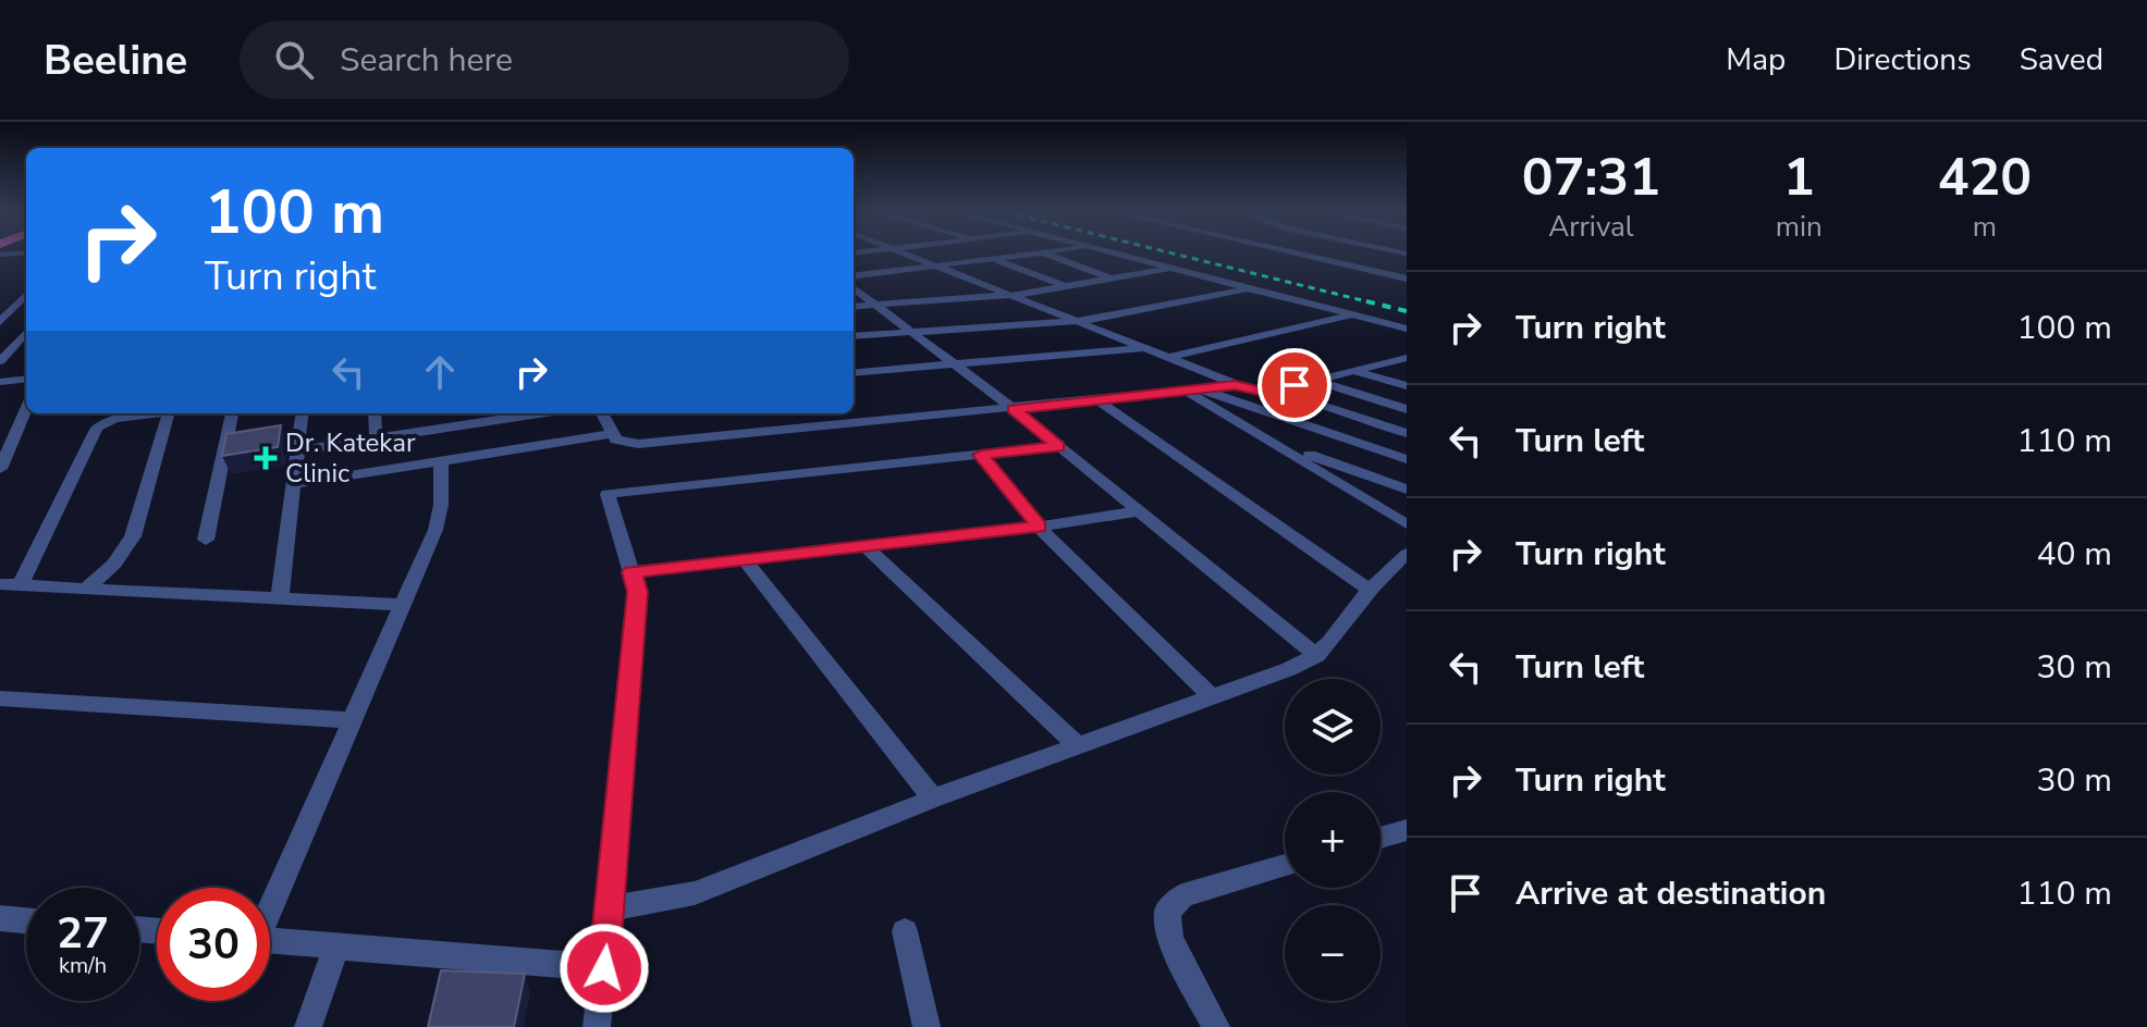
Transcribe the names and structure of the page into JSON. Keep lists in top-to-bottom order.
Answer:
{
  "places": {
    "health": ["Dr. Katekar Clinic"]
  },
  "page": {
    "header": "Beeline",
    "search": "Search here",
    "nav": ["Map", "Directions", "Saved"],
    "eta": [
      "07:31",
      "Arrival",
      "1",
      "min",
      "420",
      "m"
    ],
    "turn": ["100 m", "Turn right"],
    "list": [
      {
        "name": "Turn right",
        "value": "100 m"
      },
      {
        "name": "Turn left",
        "value": "110 m"
      },
      {
        "name": "Turn right",
        "value": "40 m"
      },
      {
        "name": "Turn left",
        "value": "30 m"
      },
      {
        "name": "Turn right",
        "value": "30 m"
      },
      {
        "name": "Arrive at destination",
        "value": "110 m"
      }
    ],
    "map_buttons": ["+", "−"],
    "speed": "27 km/h",
    "limit": "30"
  }
}
